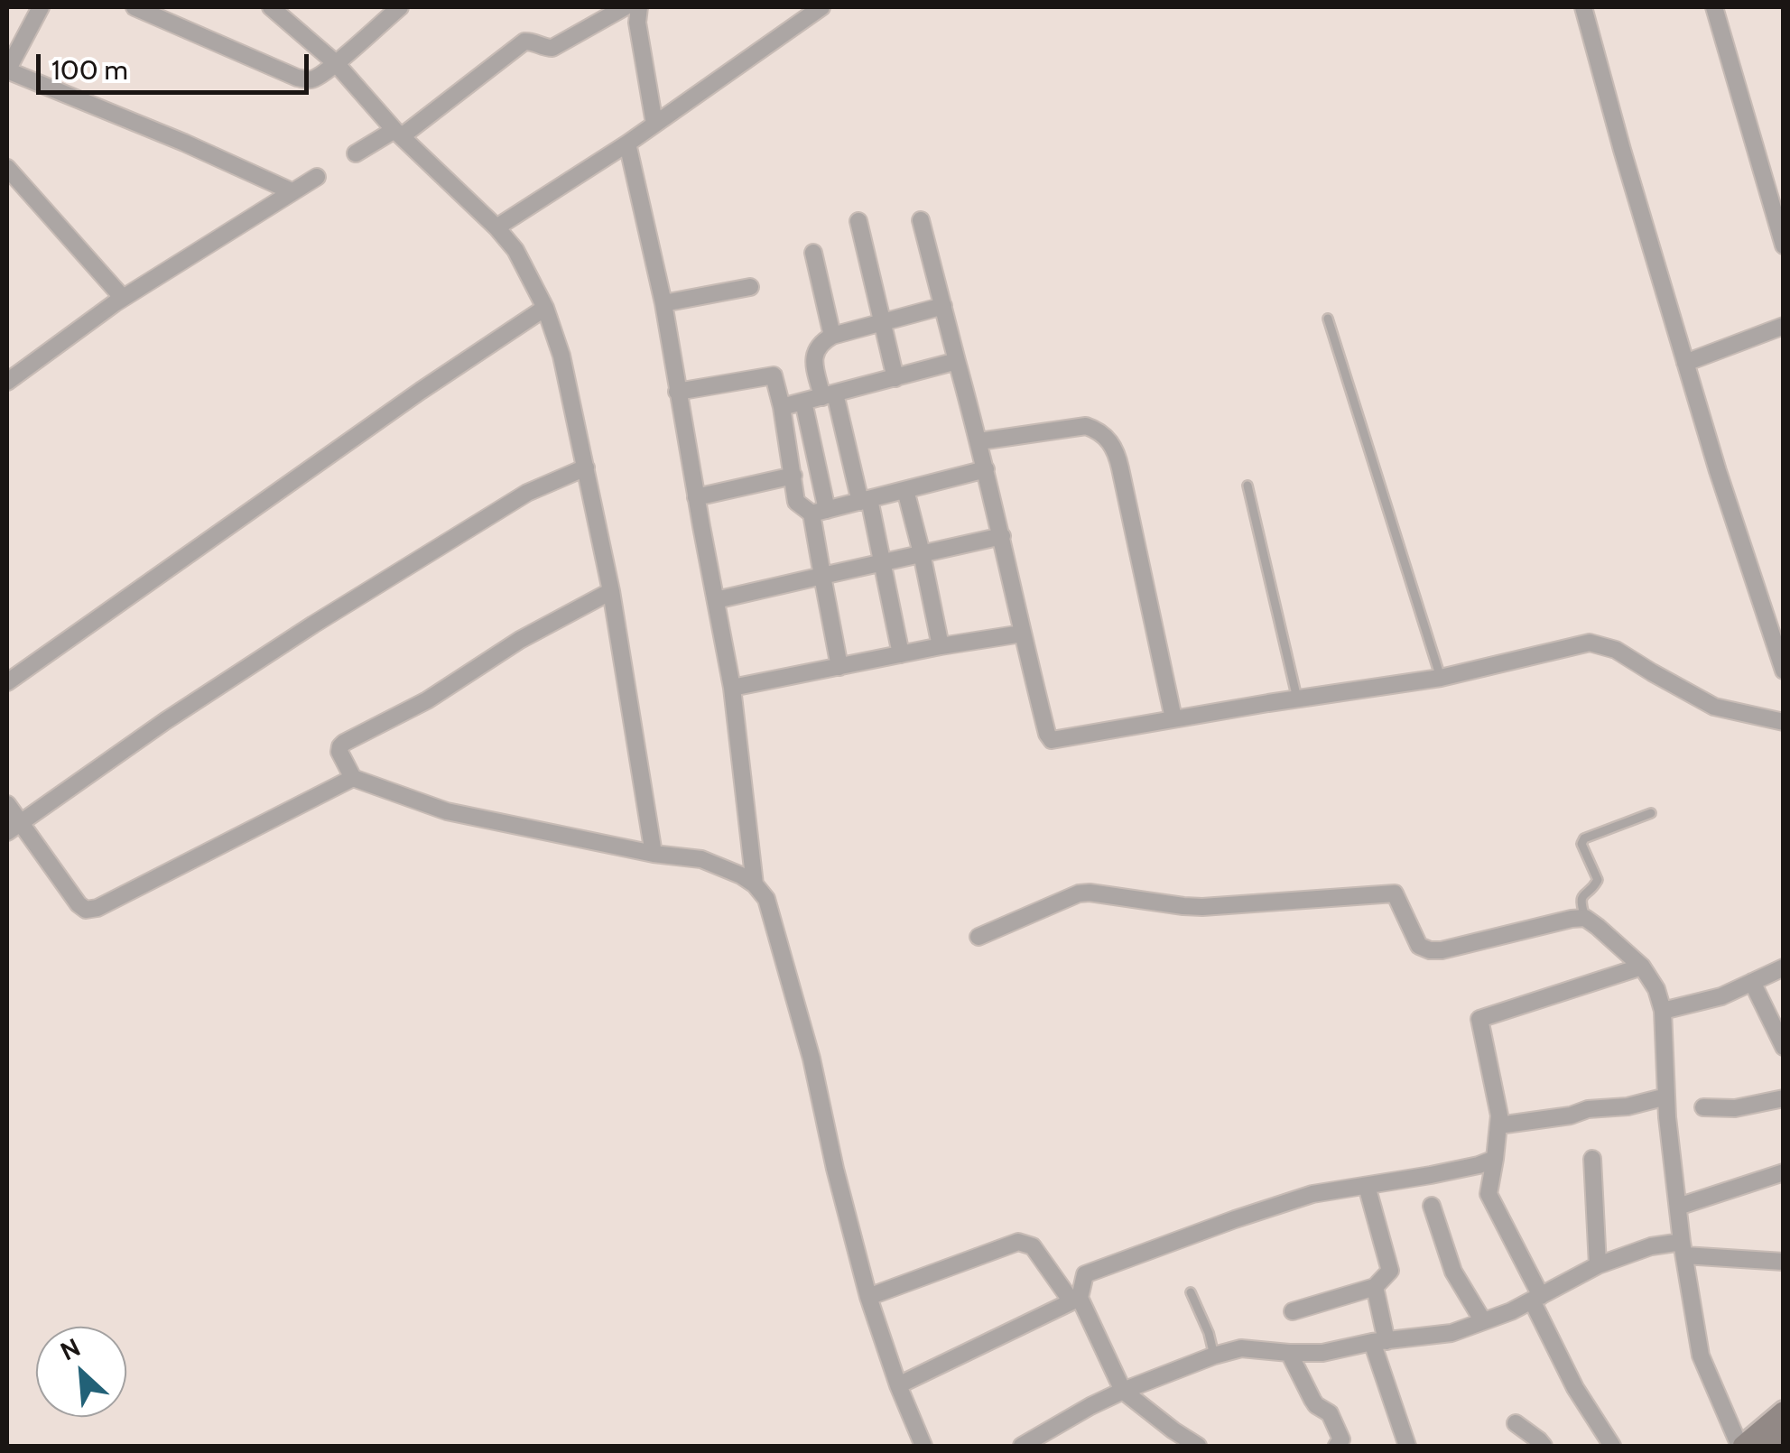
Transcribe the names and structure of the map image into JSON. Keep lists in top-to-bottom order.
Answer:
{
  "scale_bar": "100 m",
  "north": "top left"
}
